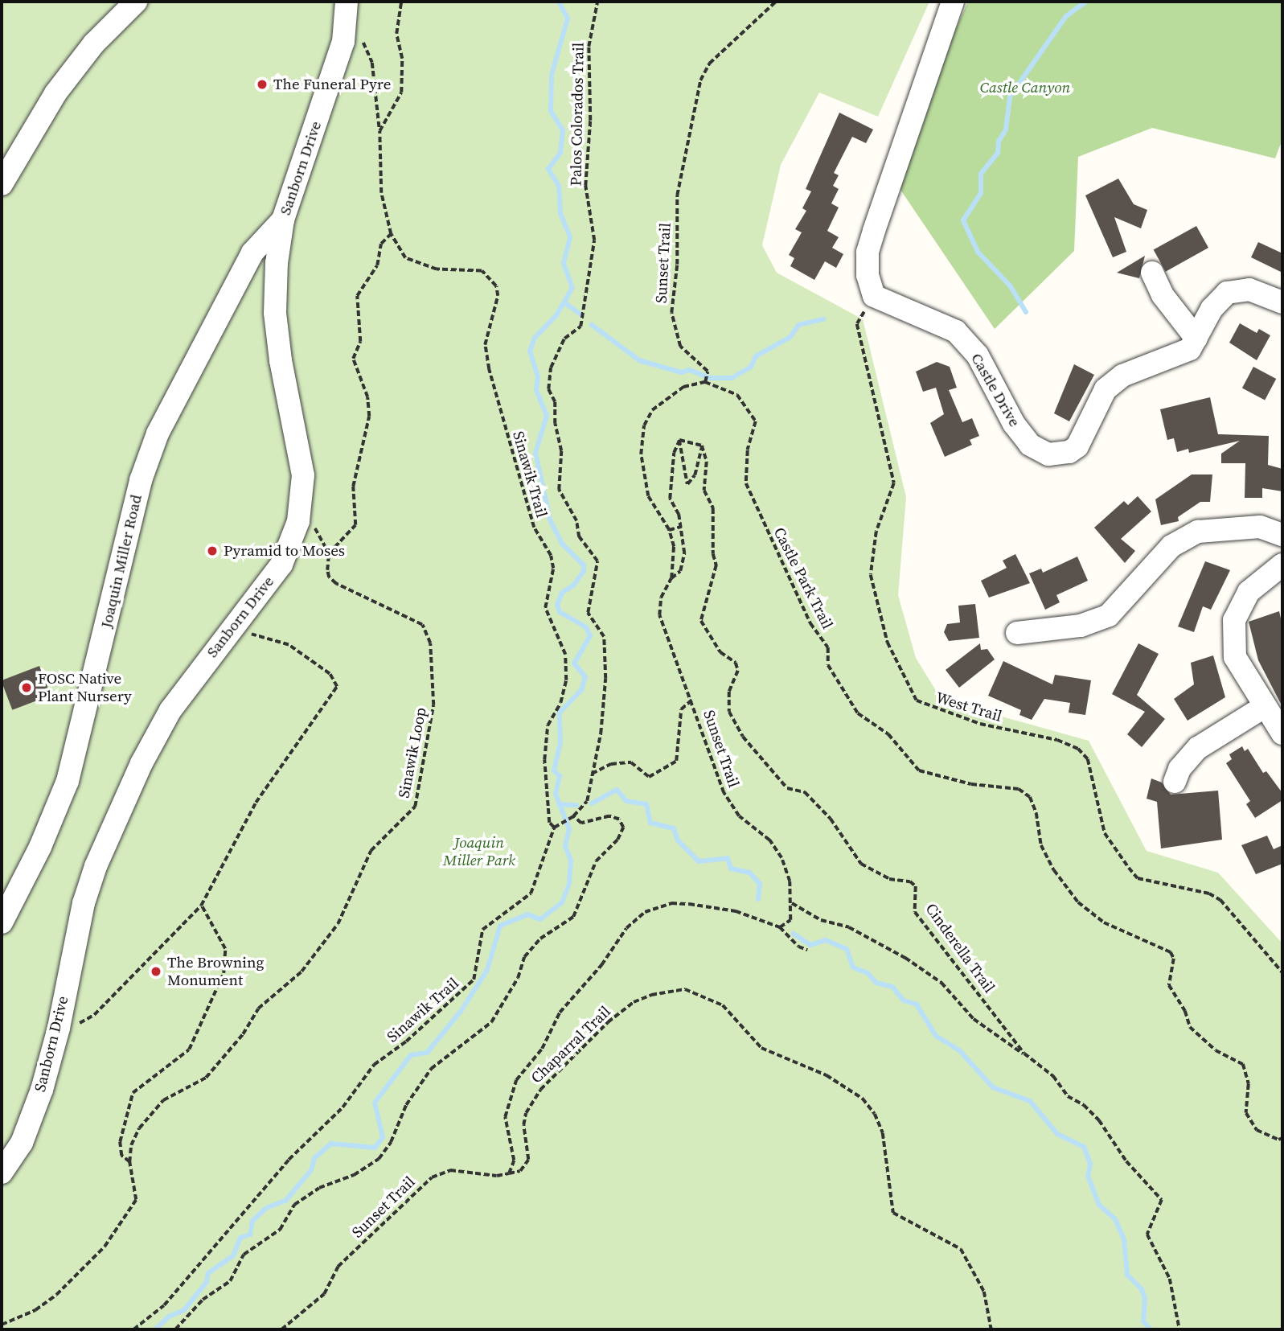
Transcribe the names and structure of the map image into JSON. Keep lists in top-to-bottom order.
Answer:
{
  "streets": {
    "street": ["Sanborn Drive", "Castle Drive", "Joaquin Miller Road"],
    "path": [
      "Palos Colorados Trail",
      "Sunset Trail",
      "Sinawik Trail",
      "Castle Park Trail",
      "West Trail",
      "Sinawik Loop",
      "Cinderella Trail",
      "Chaparral Trail"
    ]
  },
  "crossings": [
    ["Sanborn Drive", "Sinawik Trail"],
    ["Sanborn Drive", "Joaquin Miller Road"],
    ["Sunset Trail", "Castle Park Trail"],
    ["Sunset Trail", "Chaparral Trail"],
    ["Castle Drive", "West Trail"]
  ],
  "parks": ["Castle Canyon", "Joaquin Miller Park"],
  "places": [
    "The Funeral Pyre",
    "Pyramid to Moses",
    "FOSC Native Plant Nursery",
    "The Browning Monument"
  ]
}
